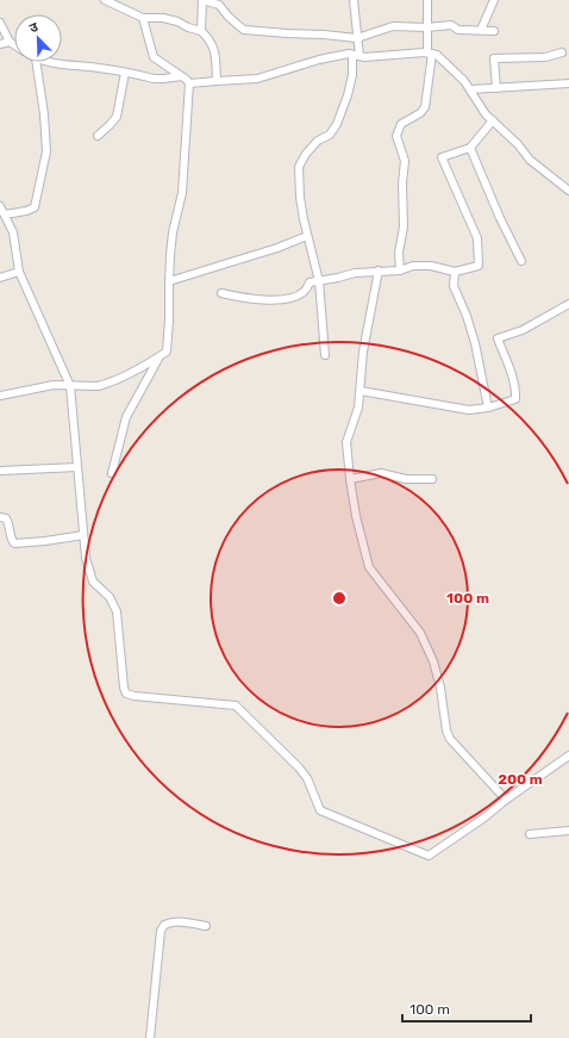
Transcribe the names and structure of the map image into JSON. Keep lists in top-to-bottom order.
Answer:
{
  "scale_bar": "100 m",
  "north": "top left",
  "rings": ["100 m", "200 m"]
}
